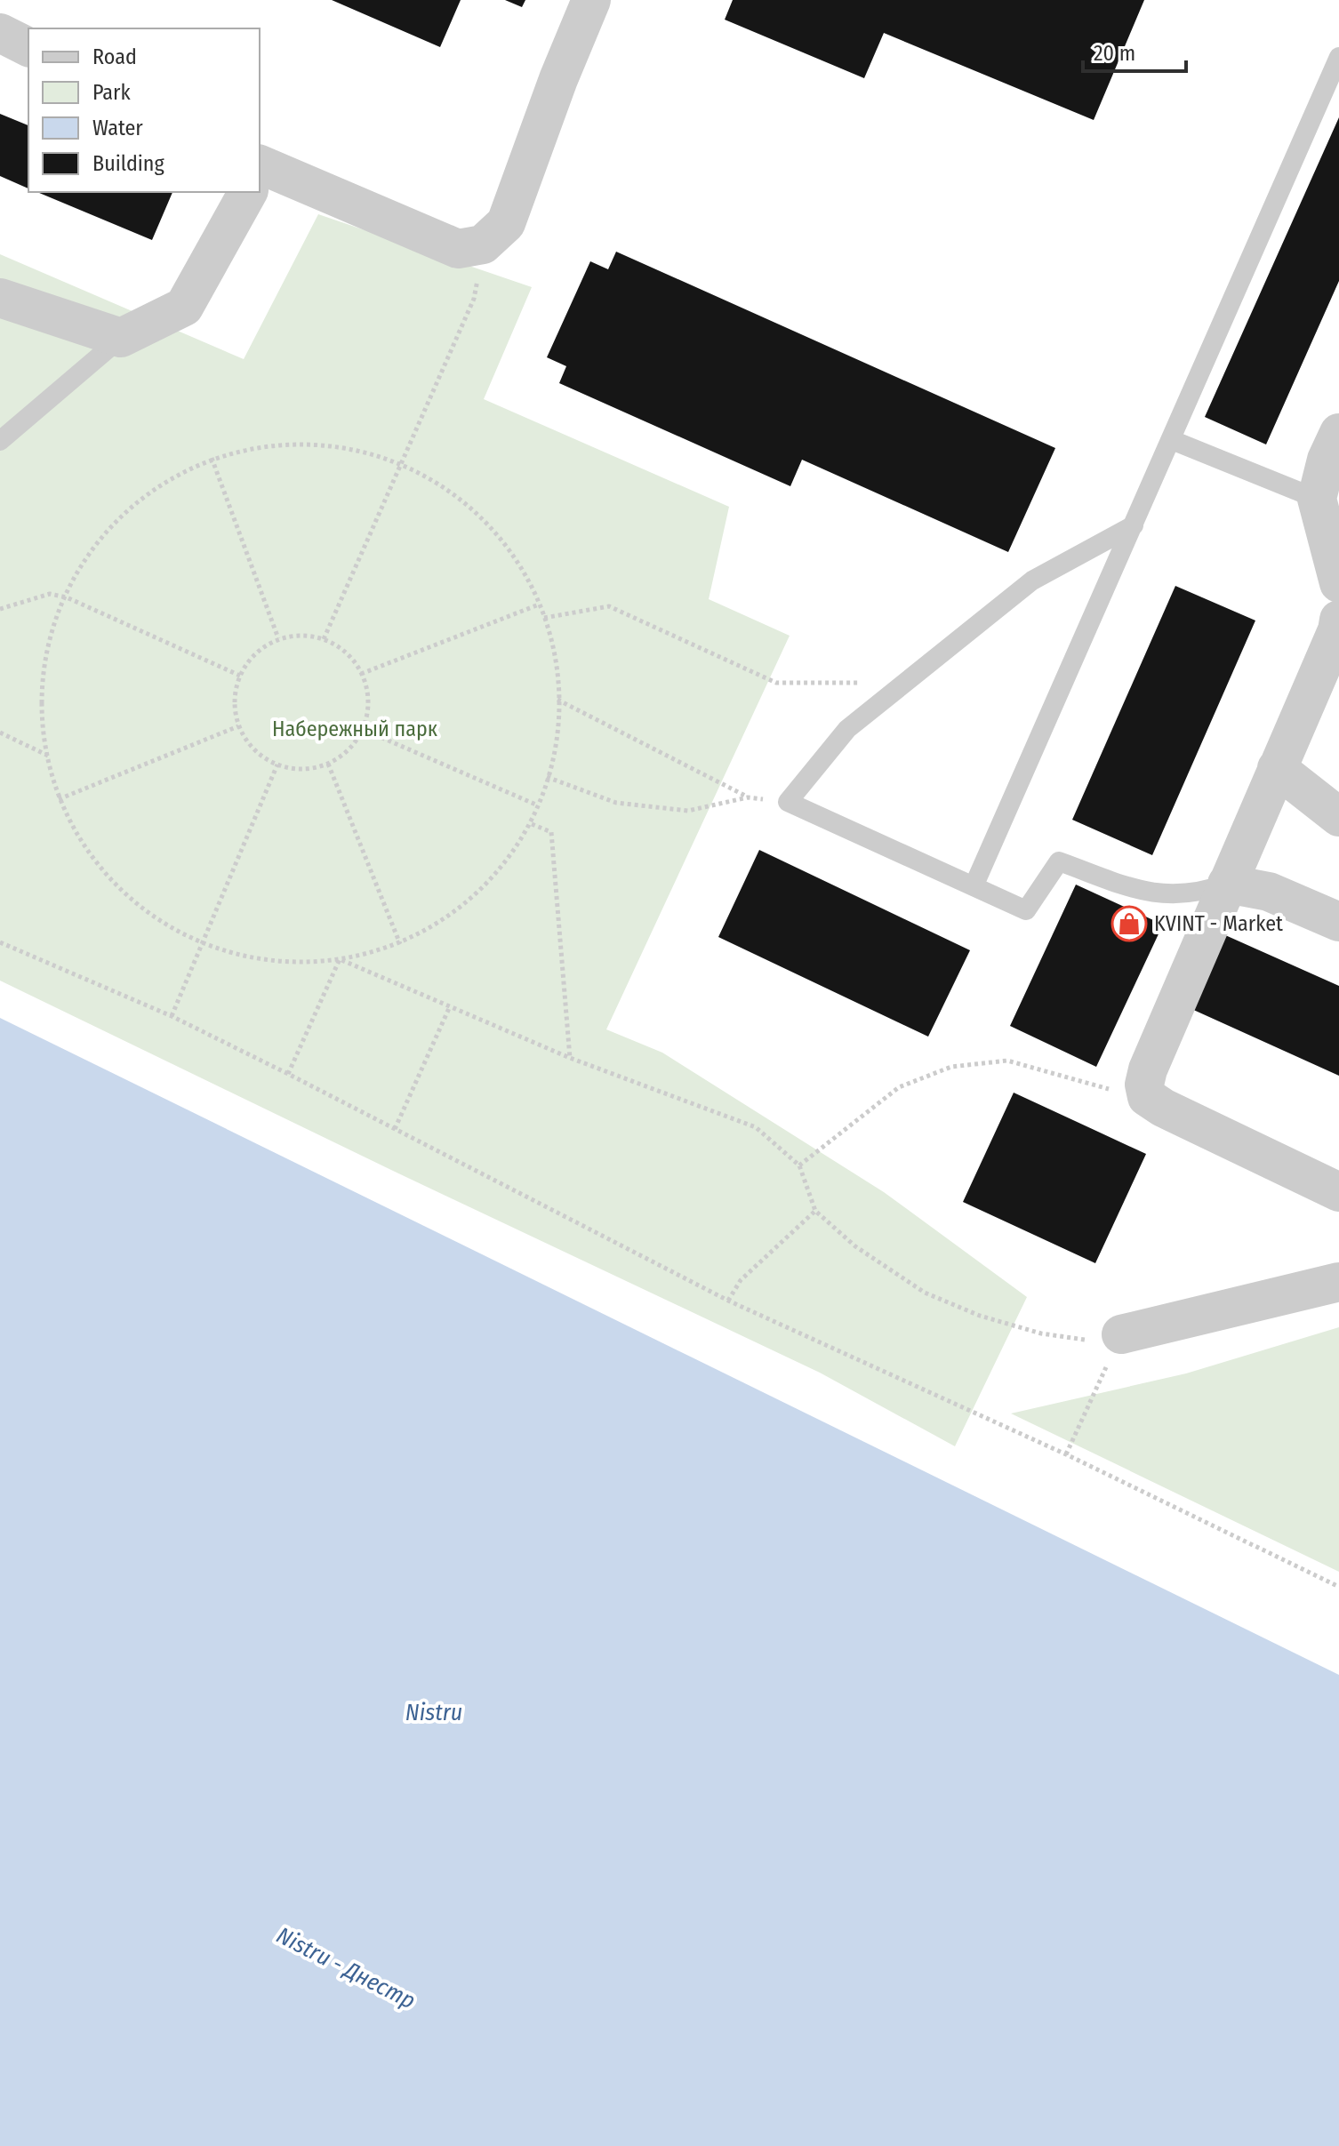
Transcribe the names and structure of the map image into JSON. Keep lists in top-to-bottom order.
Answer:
{
  "water": ["Nistru", "Nistru - Днестр"],
  "parks": ["Набережный парк"],
  "places": {
    "shop": ["KVINT - Market"]
  },
  "legend": [
    "Road",
    "Park",
    "Water",
    "Building"
  ],
  "scale_bar": "20 m"
}
